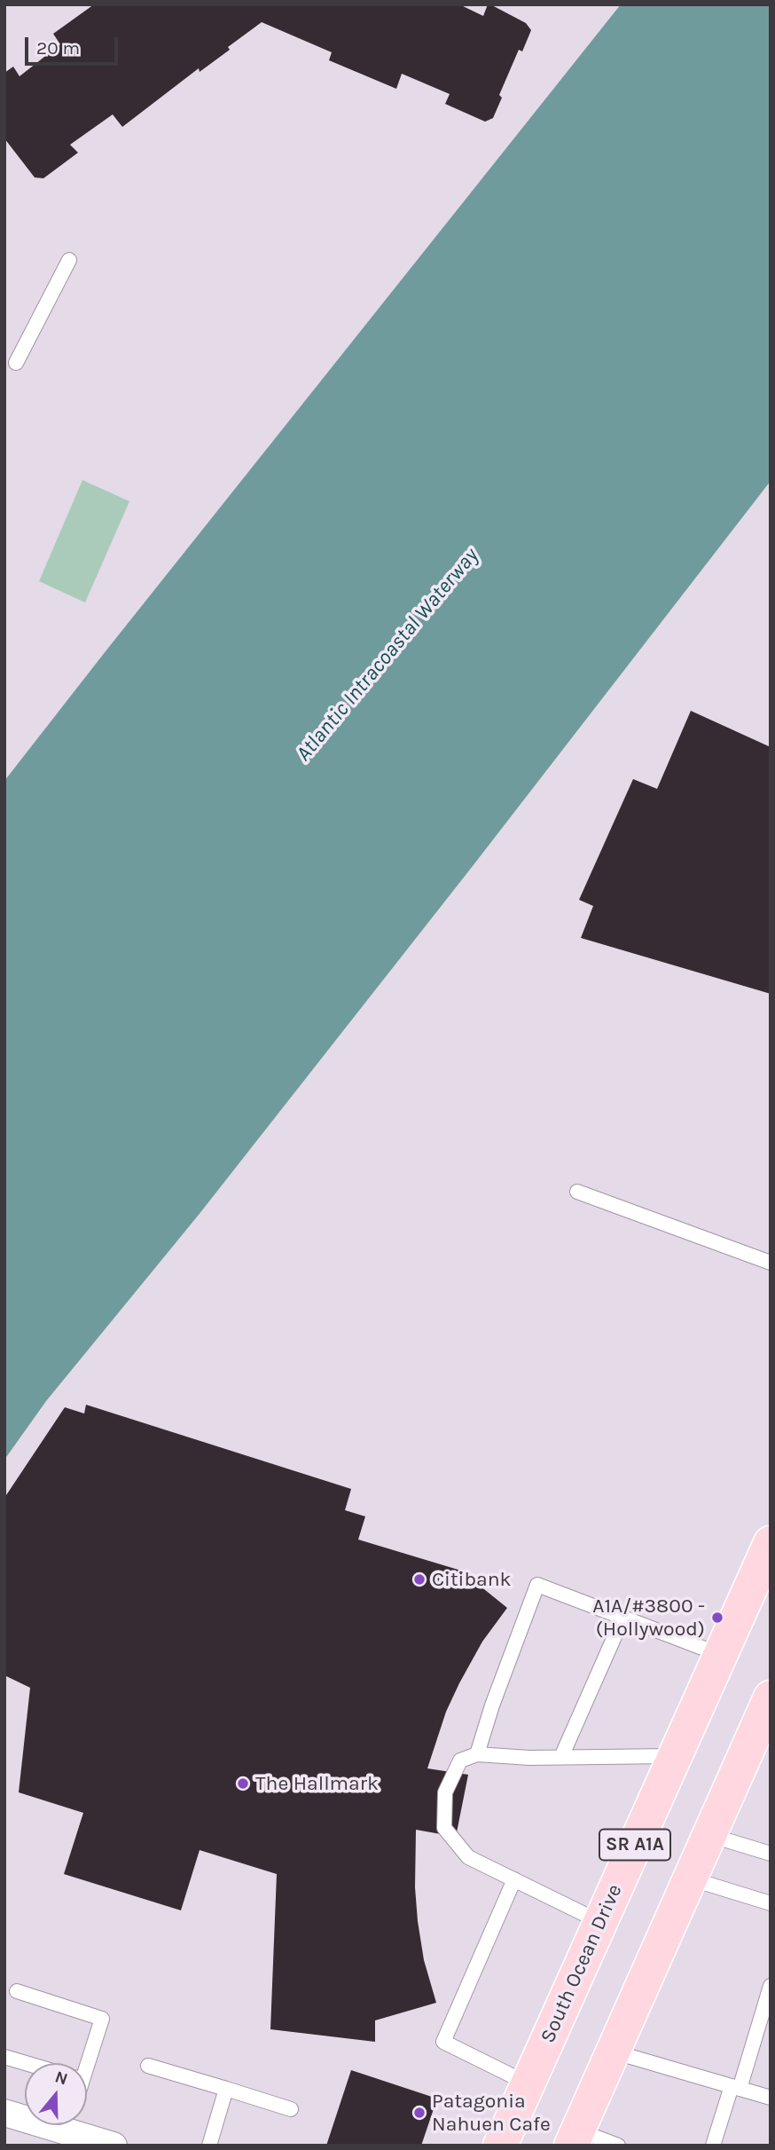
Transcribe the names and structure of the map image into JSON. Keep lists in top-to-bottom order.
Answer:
{
  "streets": {
    "main road": ["SR A1A", "South Ocean Drive"]
  },
  "water": ["Atlantic Intracoastal Waterway"],
  "places": [
    "Citibank",
    "A1A/#3800 - (Hollywood)",
    "The Hallmark",
    "Patagonia Nahuen Cafe"
  ],
  "scale_bar": "20 m",
  "north": "top"
}
